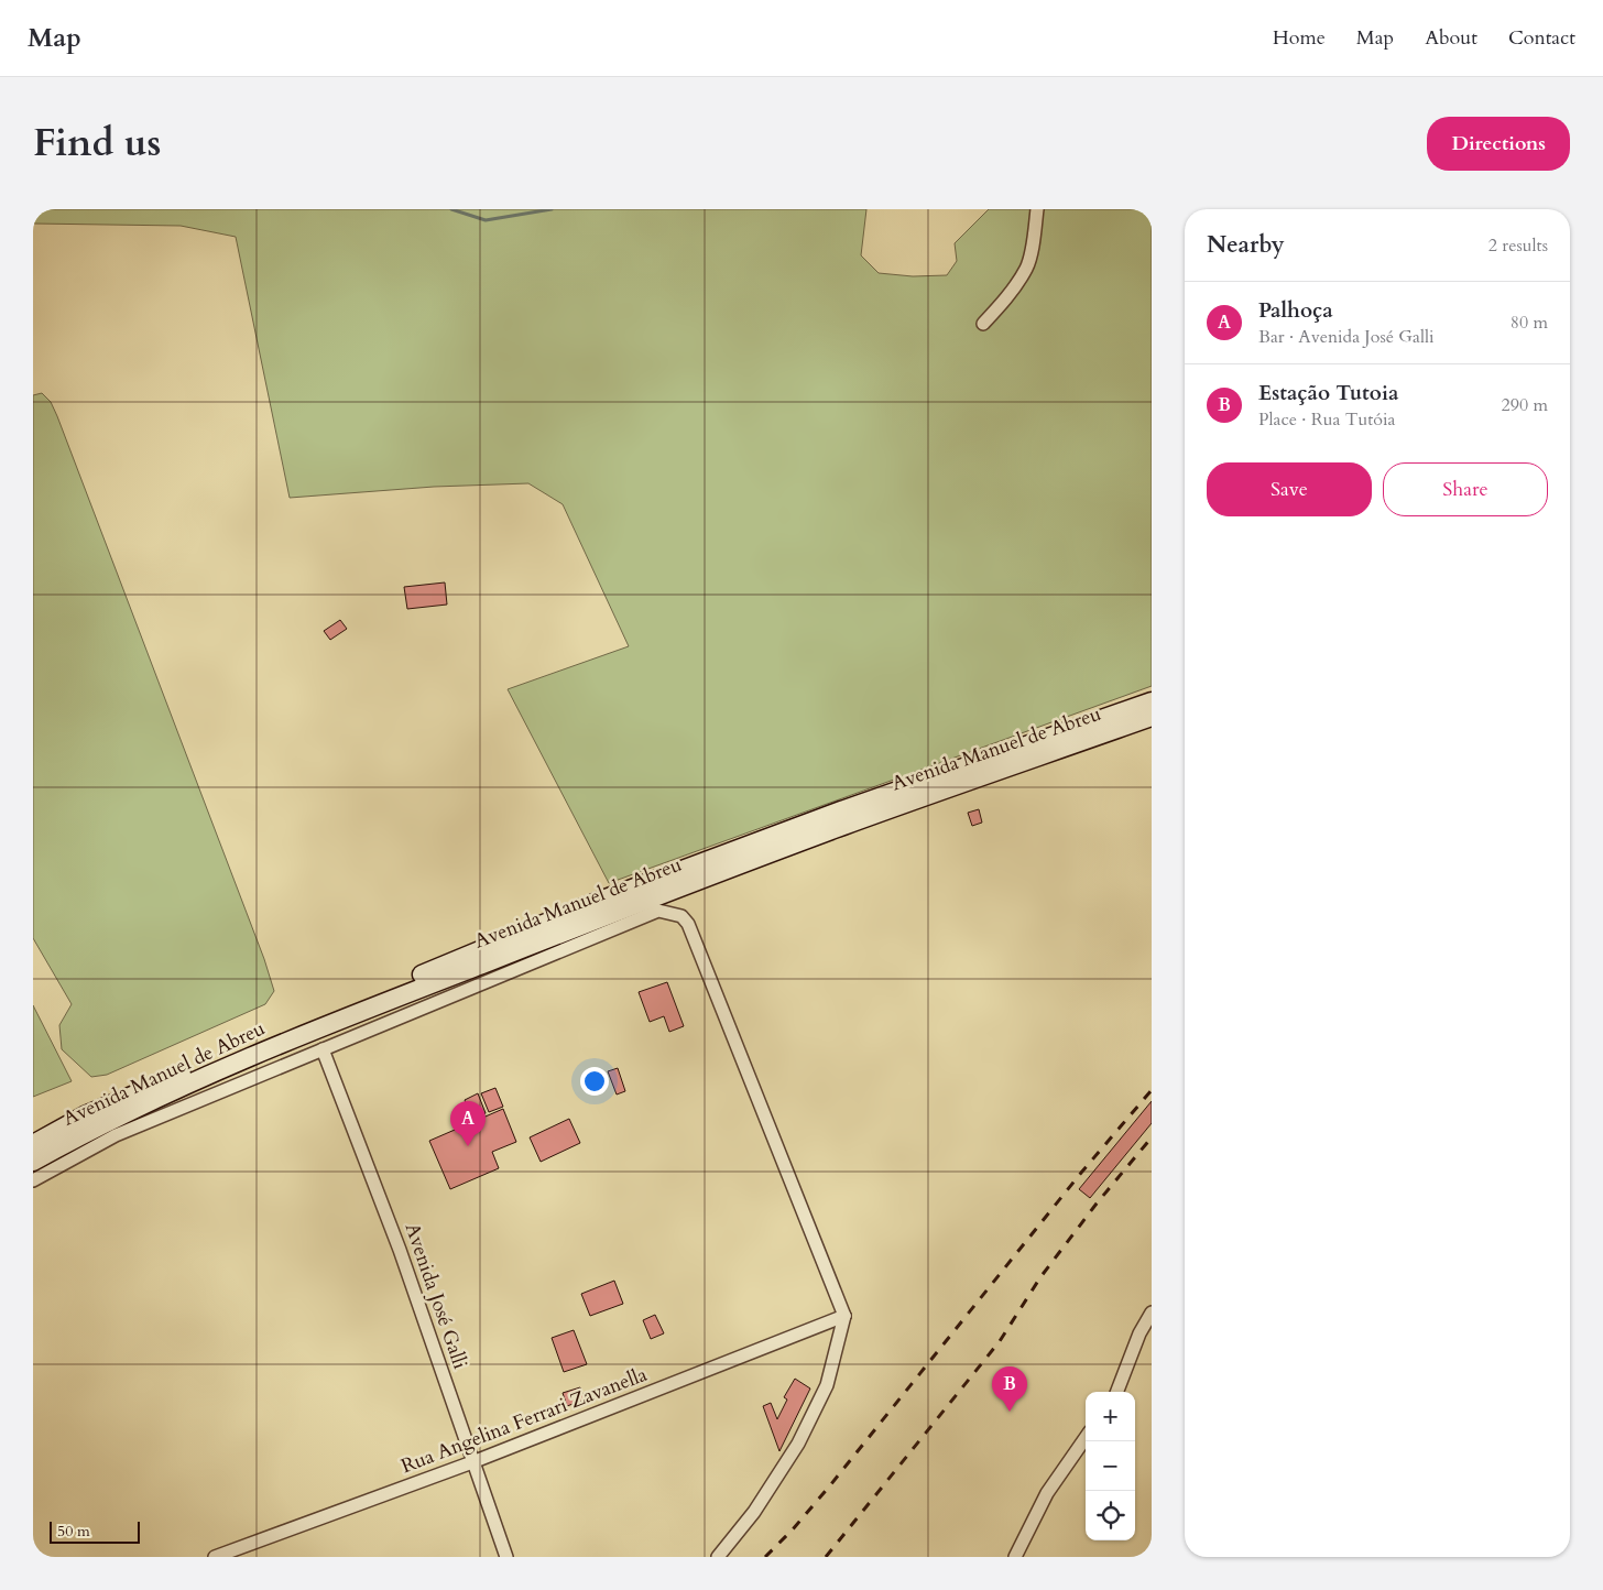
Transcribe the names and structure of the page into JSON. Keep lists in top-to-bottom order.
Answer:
{
  "streets": {
    "main road": ["Avenida Manuel de Abreu"],
    "street": ["Avenida José Galli", "Rua Angelina Ferrari Zavanella"]
  },
  "crossings": [
    ["Avenida José Galli", "Rua Angelina Ferrari Zavanella"]
  ],
  "scale_bar": "50 m",
  "page": {
    "header": "Map",
    "nav": [
      "Home",
      "Map",
      "About",
      "Contact"
    ],
    "title": "Find us",
    "buttons": [
      "Directions",
      ["Save", "Share"]
    ],
    "heading": ["Nearby", "2 results"],
    "list": [
      {
        "mark": "A",
        "name": "Palhoça",
        "note": "Bar · Avenida José Galli",
        "value": "80 m"
      },
      {
        "mark": "B",
        "name": "Estação Tutoia",
        "note": "Place · Rua Tutóia",
        "value": "290 m"
      }
    ],
    "pins": ["A", "B"],
    "map_buttons": ["+", "−"],
    "scale": "50 m"
  }
}
